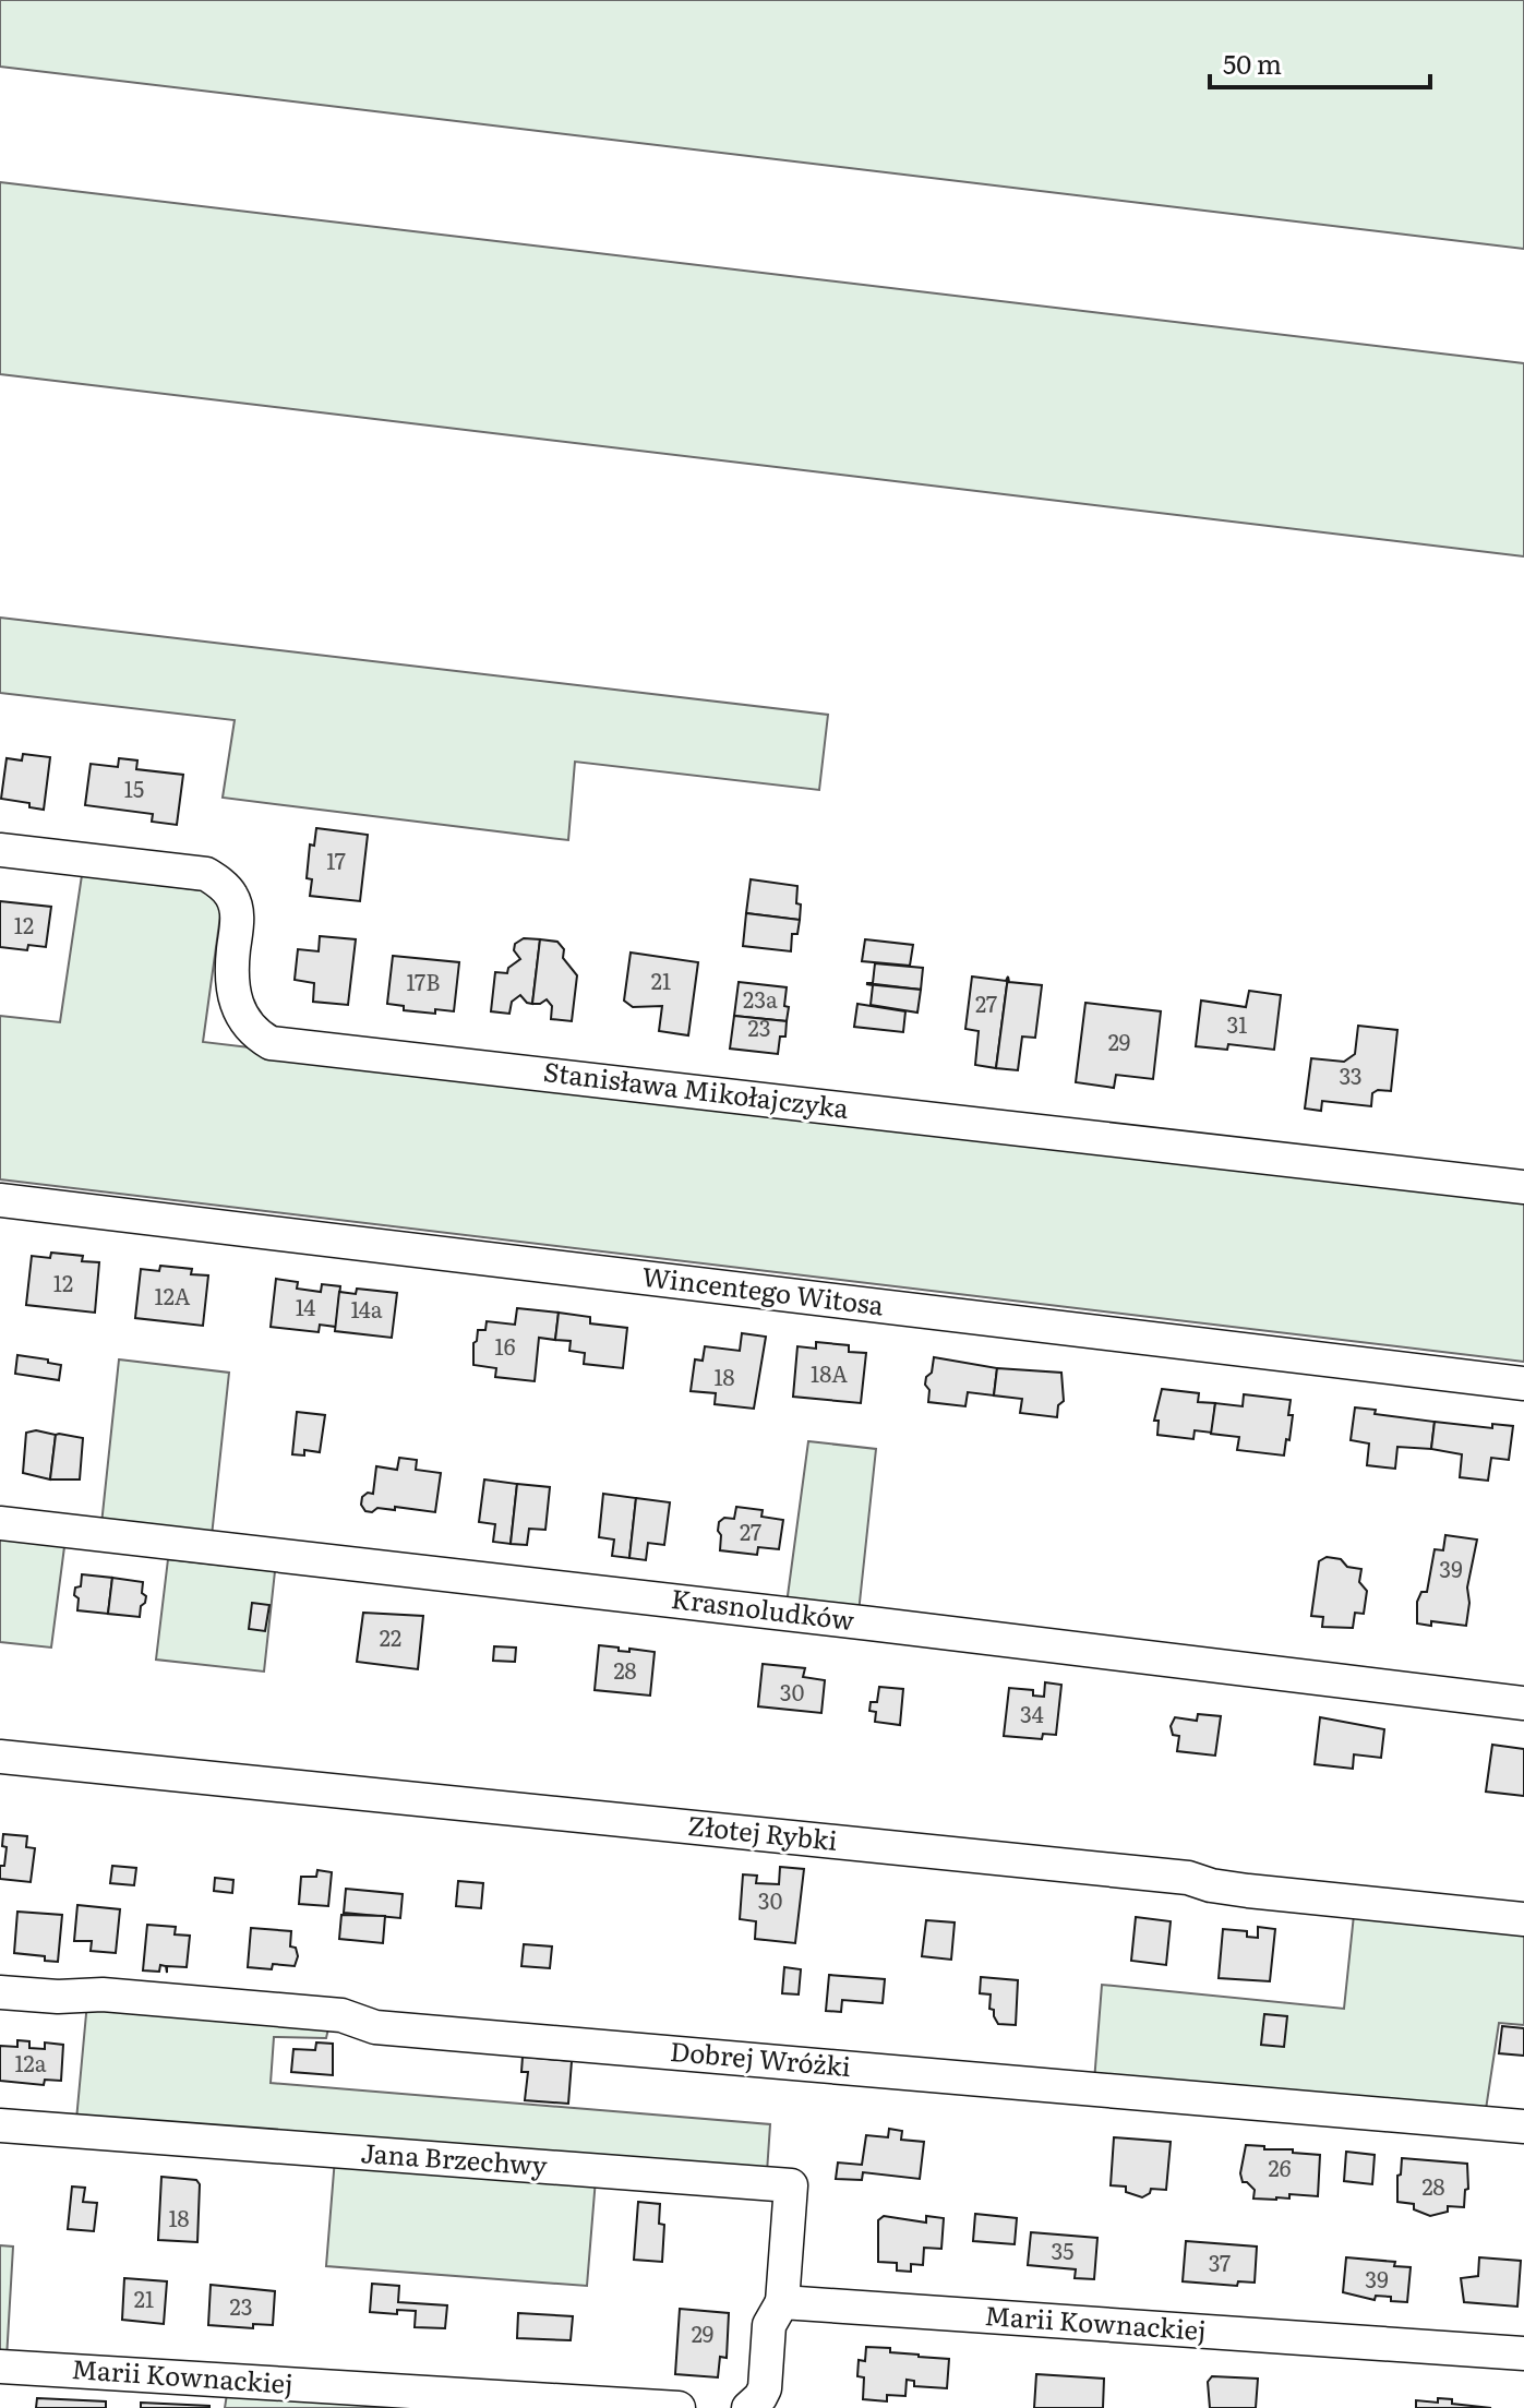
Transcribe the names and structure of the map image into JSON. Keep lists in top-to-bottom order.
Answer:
{
  "streets": {
    "street": [
      "Stanisława Mikołajczyka",
      "Wincentego Witosa",
      "Krasnoludków",
      "Złotej Rybki",
      "Dobrej Wróżki",
      "Jana Brzechwy",
      "Marii Kownackiej"
    ]
  },
  "crossings": [
    ["Jana Brzechwy", "Marii Kownackiej"]
  ],
  "house_numbers": [
    "15",
    "17",
    "12",
    "21",
    "17B",
    "23a",
    "27",
    "31",
    "23",
    "29",
    "33",
    "12",
    "12A",
    "14",
    "14a",
    "16",
    "18A",
    "18",
    "27",
    "39",
    "22",
    "28",
    "30",
    "34",
    "30",
    "12a",
    "26",
    "28",
    "18",
    "35",
    "37",
    "39",
    "21",
    "23",
    "29"
  ],
  "scale_bar": "50 m"
}
